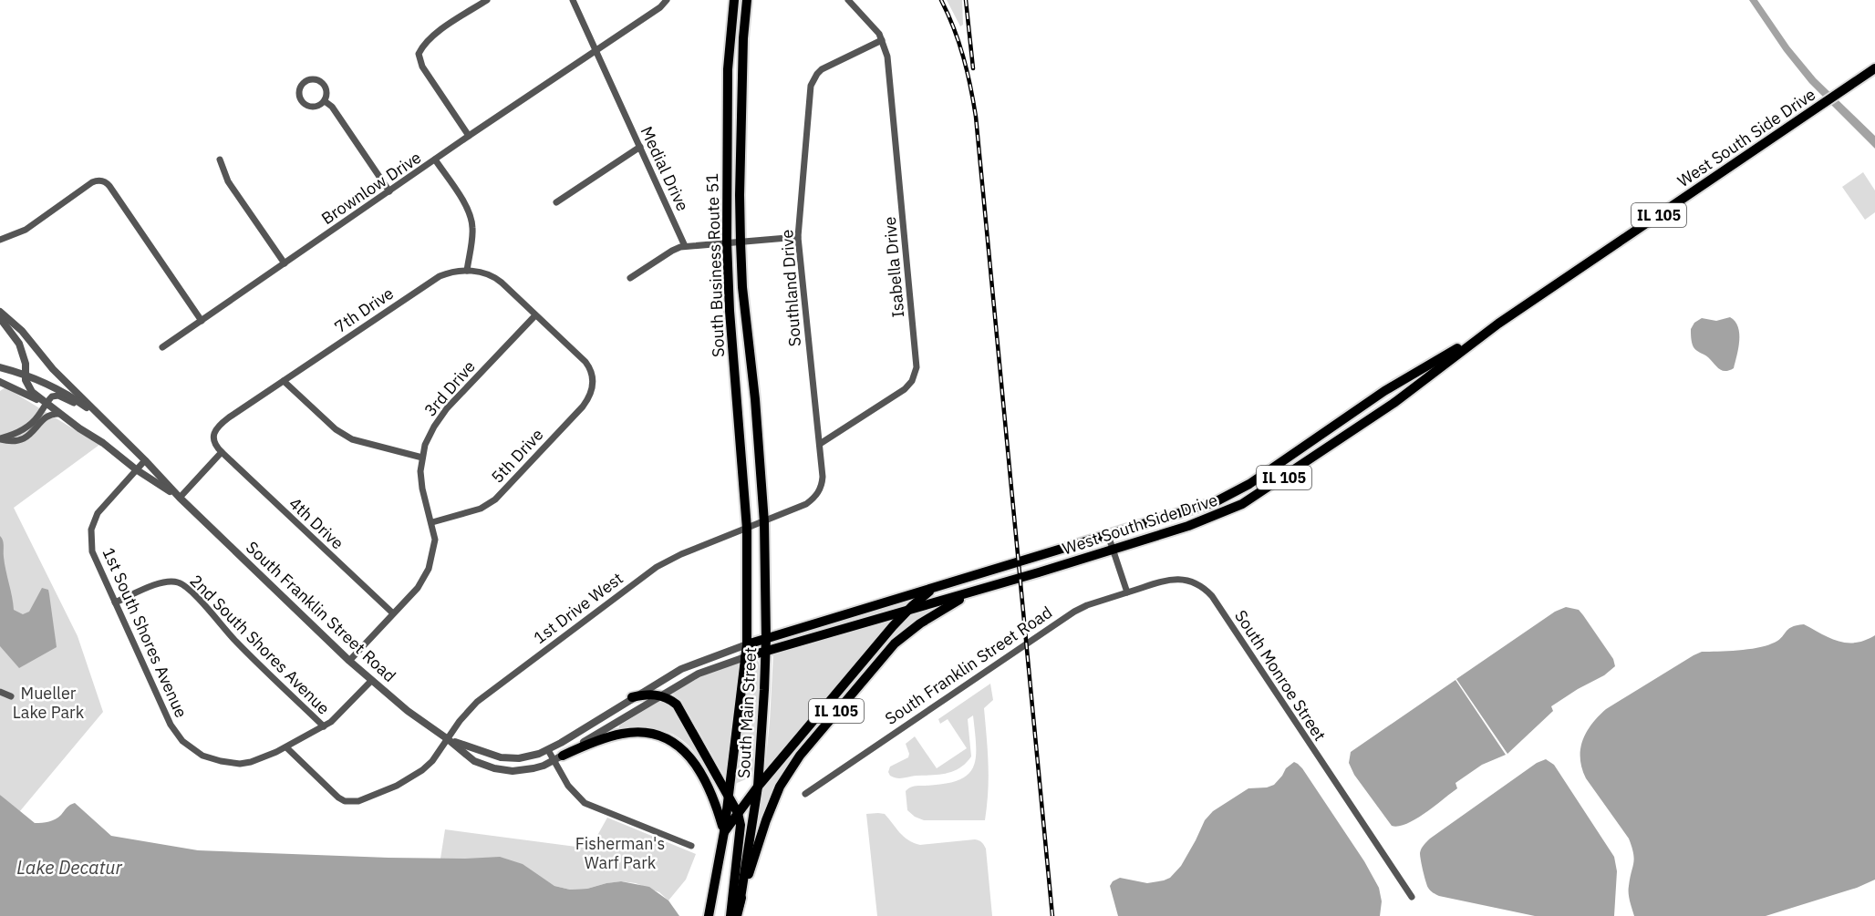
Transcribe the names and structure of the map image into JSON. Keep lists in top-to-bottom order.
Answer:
{
  "streets": {
    "main road": [
      "West South Side Drive",
      "IL 105",
      "South Business Route 51",
      "South Franklin Street Road",
      "South Main Street"
    ],
    "street": [
      "Medial Drive",
      "Brownlow Drive",
      "Isabella Drive",
      "Southland Drive",
      "7th Drive",
      "3rd Drive",
      "5th Drive",
      "4th Drive",
      "1st Drive West",
      "1st South Shores Avenue",
      "2nd South Shores Avenue",
      "South Monroe Street"
    ]
  },
  "crossings": [
    ["West South Side Drive", "IL 105"],
    ["West South Side Drive", "South Franklin Street Road"],
    ["West South Side Drive", "South Main Street"],
    ["Medial Drive", "Brownlow Drive"],
    ["IL 105", "South Main Street"],
    ["South Business Route 51", "Southland Drive"],
    ["South Business Route 51", "1st Drive West"],
    ["South Business Route 51", "South Main Street"],
    ["Isabella Drive", "Southland Drive"],
    ["Southland Drive", "1st Drive West"],
    ["Southland Drive", "South Main Street"],
    ["7th Drive", "3rd Drive"],
    ["7th Drive", "5th Drive"],
    ["7th Drive", "4th Drive"],
    ["3rd Drive", "5th Drive"],
    ["3rd Drive", "4th Drive"],
    ["3rd Drive", "South Franklin Street Road"],
    ["1st Drive West", "South Franklin Street Road"],
    ["1st Drive West", "1st South Shores Avenue"],
    ["1st Drive West", "South Main Street"],
    ["South Franklin Street Road", "1st South Shores Avenue"],
    ["South Franklin Street Road", "South Monroe Street"],
    ["South Franklin Street Road", "South Main Street"],
    ["1st South Shores Avenue", "2nd South Shores Avenue"]
  ],
  "water": ["Lake Decatur"],
  "parks": ["Mueller Lake Park", "Fisherman's Warf Park"]
}
